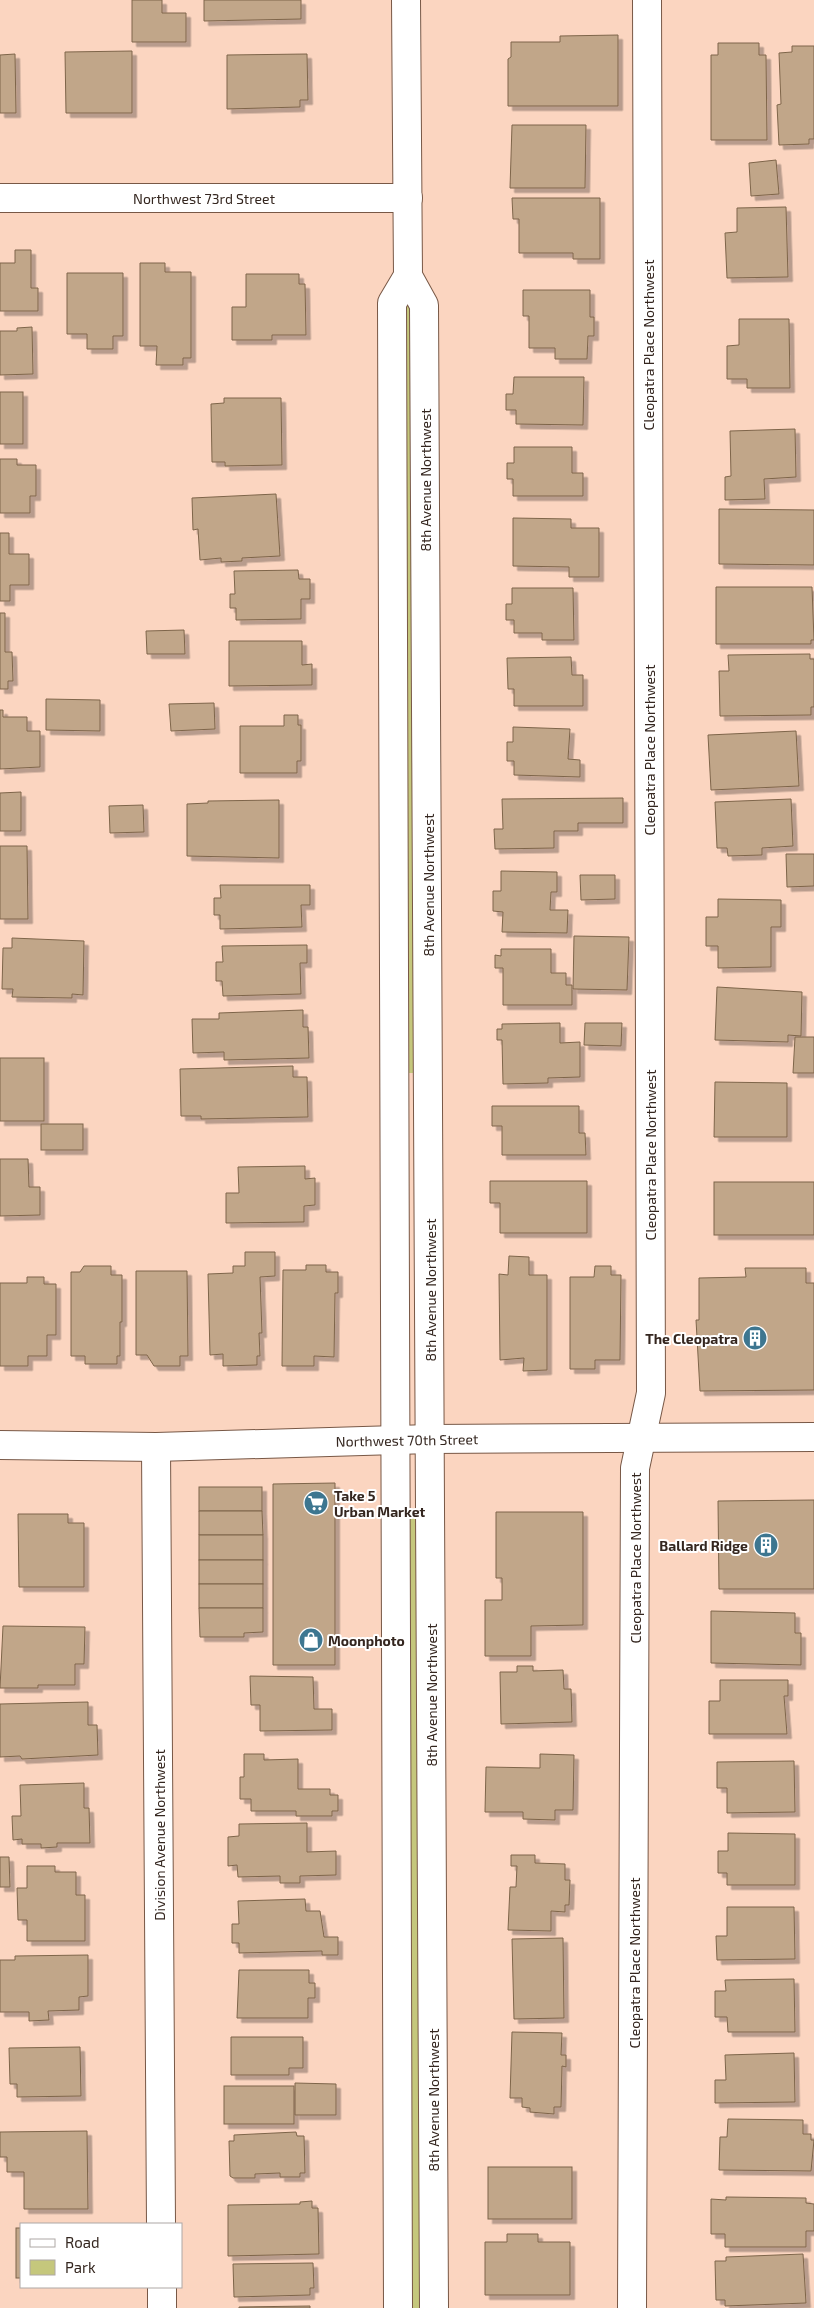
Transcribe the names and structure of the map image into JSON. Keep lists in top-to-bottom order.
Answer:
{
  "streets": {
    "street": [
      "Northwest 73rd Street",
      "Cleopatra Place Northwest",
      "8th Avenue Northwest",
      "Northwest 70th Street",
      "Division Avenue Northwest"
    ]
  },
  "crossings": [
    ["Northwest 73rd Street", "8th Avenue Northwest"],
    ["Cleopatra Place Northwest", "Northwest 70th Street"],
    ["8th Avenue Northwest", "Northwest 70th Street"],
    ["Northwest 70th Street", "Division Avenue Northwest"]
  ],
  "places": {
    "building": ["The Cleopatra", "Ballard Ridge"],
    "supermarket": ["Take 5 Urban Market"],
    "shop": ["Moonphoto"]
  },
  "legend": ["Road", "Park"]
}
